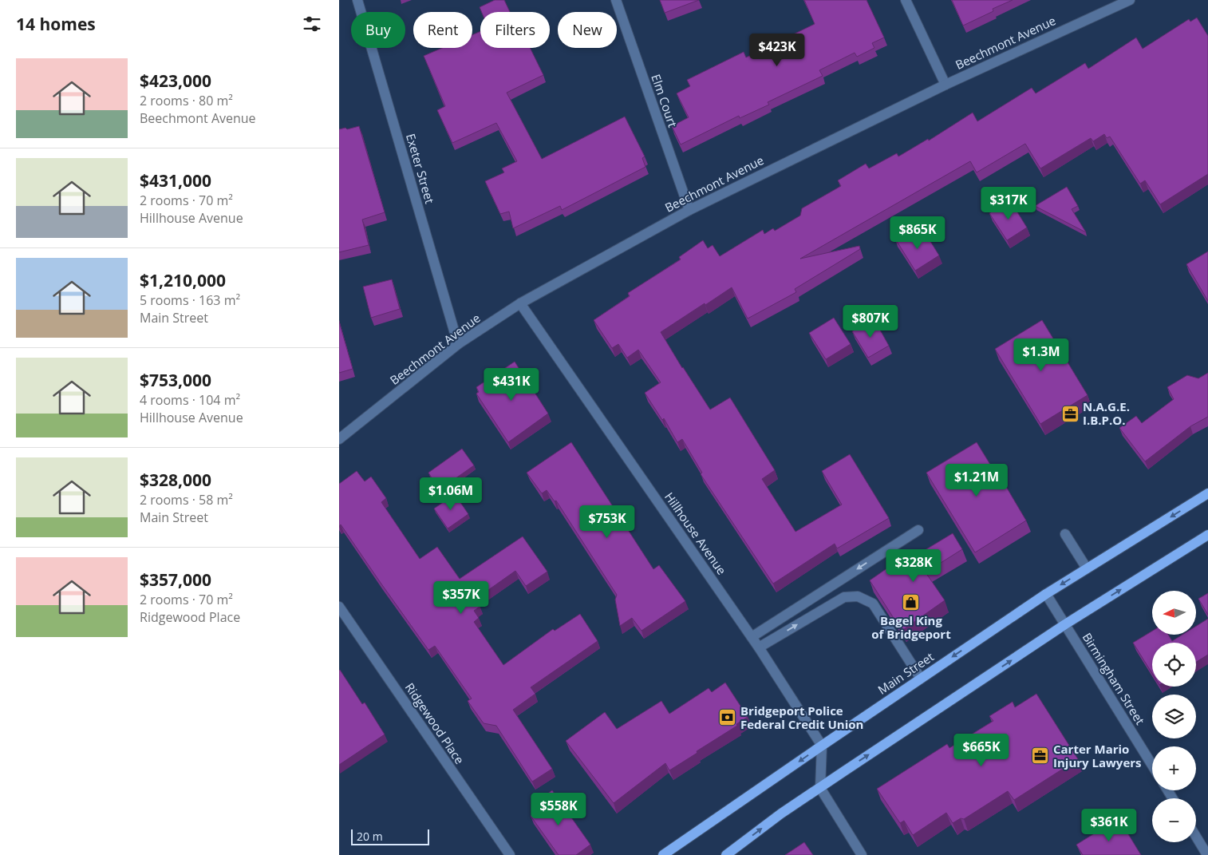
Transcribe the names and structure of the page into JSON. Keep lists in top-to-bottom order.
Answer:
{
  "streets": {
    "main road": ["Main Street"],
    "street": [
      "Beechmont Avenue",
      "Elm Court",
      "Exeter Street",
      "Hillhouse Avenue",
      "Birmingham Street",
      "Ridgewood Place"
    ]
  },
  "crossings": [
    ["Beechmont Avenue", "Elm Court"],
    ["Beechmont Avenue", "Exeter Street"],
    ["Beechmont Avenue", "Hillhouse Avenue"],
    ["Hillhouse Avenue", "Main Street"],
    ["Main Street", "Birmingham Street"]
  ],
  "places": {
    "office": ["N.A.G.E. I.B.P.O.", "Carter Mario Injury Lawyers"],
    "shop": ["Bagel King of Bridgeport"],
    "bank": ["Bridgeport Police Federal Credit Union"]
  },
  "scale_bar": "20 m",
  "north": "left",
  "page": {
    "heading": "14 homes",
    "chip": [
      "Buy",
      "Rent",
      "Filters",
      "New"
    ],
    "price": [
      "$423K",
      "$317K",
      "$865K",
      "$807K",
      "$1.3M",
      "$431K",
      "$1.21M",
      "$1.06M",
      "$753K",
      "$328K",
      "$357K",
      "$665K",
      "$558K",
      "$361K"
    ],
    "list": [
      {
        "name": "$423,000",
        "note": "2 rooms · 80 m² · Beechmont Avenue"
      },
      {
        "name": "$431,000",
        "note": "2 rooms · 70 m² · Hillhouse Avenue"
      },
      {
        "name": "$1,210,000",
        "note": "5 rooms · 163 m² · Main Street"
      },
      {
        "name": "$753,000",
        "note": "4 rooms · 104 m² · Hillhouse Avenue"
      },
      {
        "name": "$328,000",
        "note": "2 rooms · 58 m² · Main Street"
      },
      {
        "name": "$357,000",
        "note": "2 rooms · 70 m² · Ridgewood Place"
      }
    ],
    "map_buttons": ["+", "−"],
    "scale": "20 m"
  }
}
